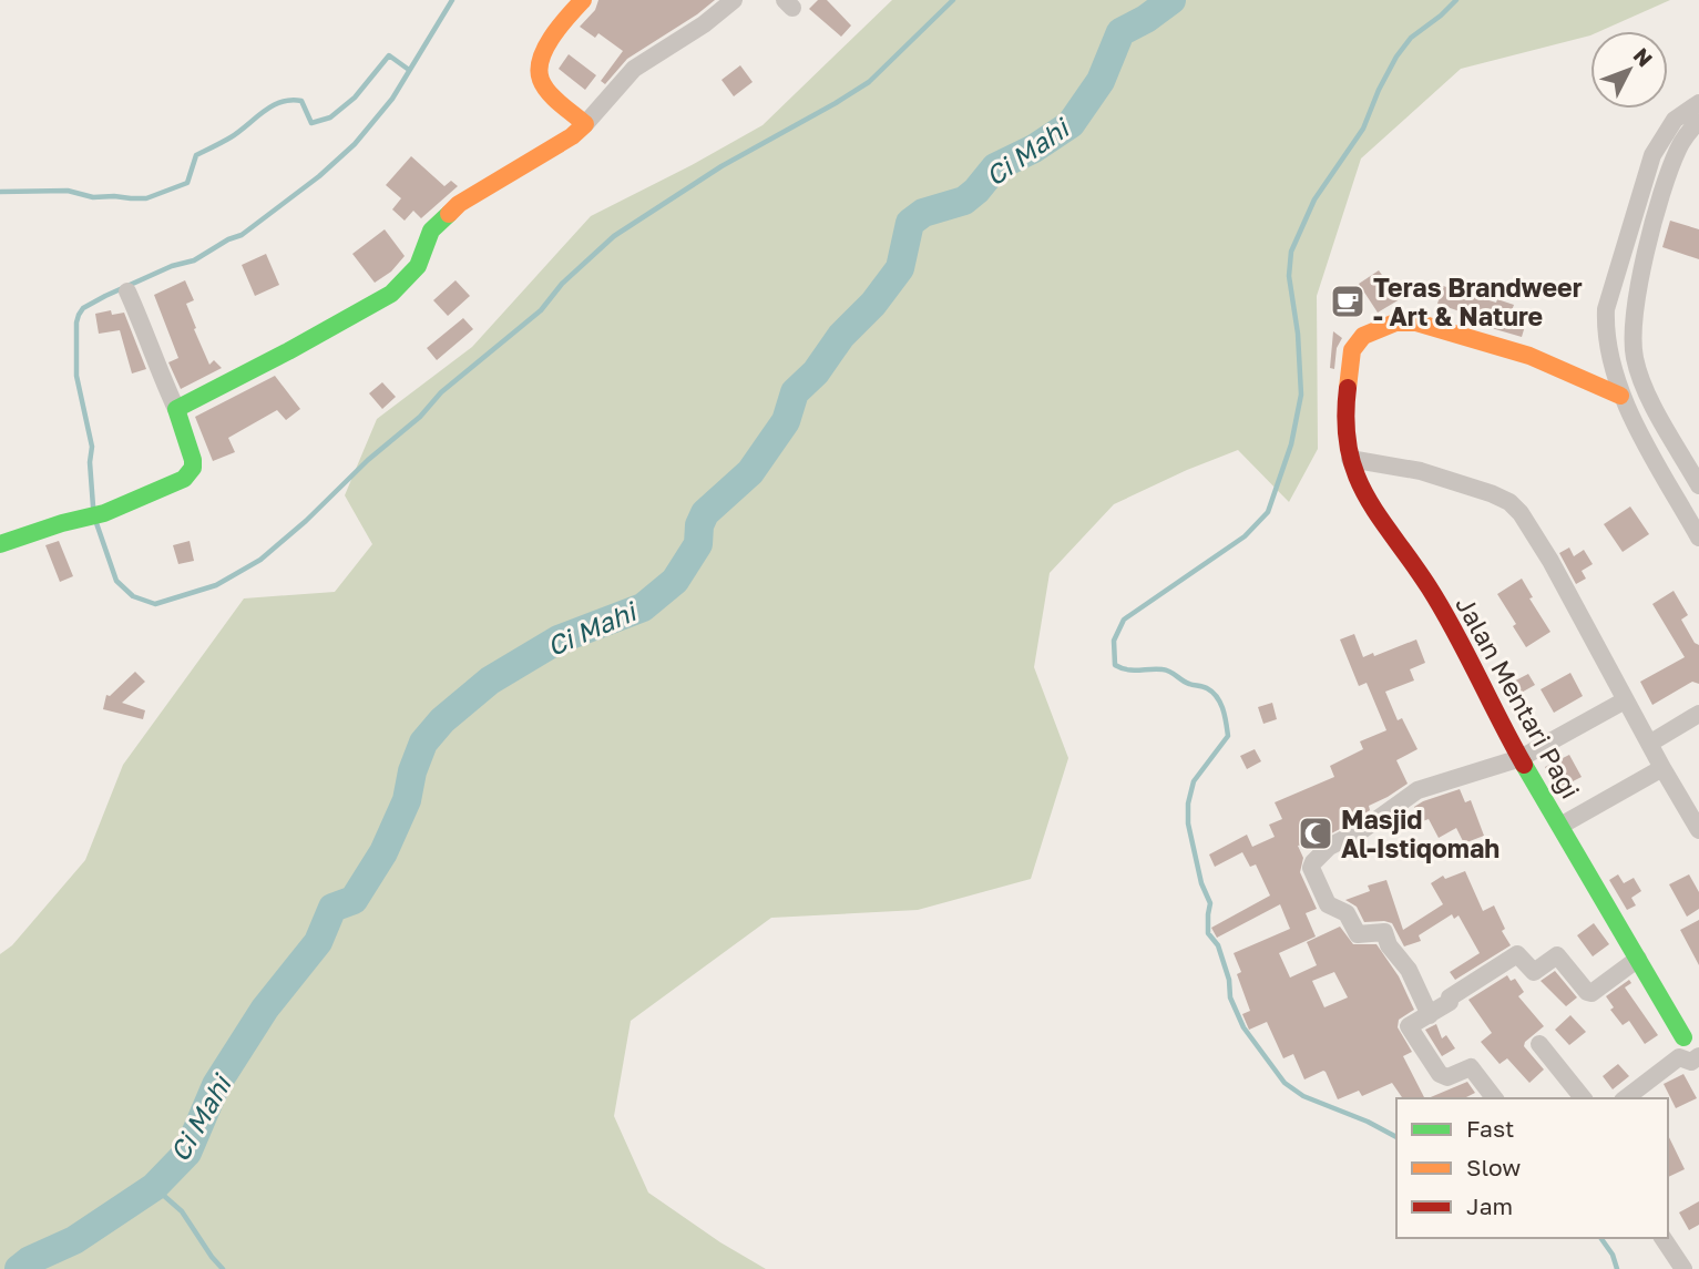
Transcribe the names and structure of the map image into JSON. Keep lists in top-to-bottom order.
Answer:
{
  "streets": {
    "street": ["Jalan Mentari Pagi"]
  },
  "water": ["Ci Mahi"],
  "places": {
    "cafe": ["Teras Brandweer - Art & Nature"],
    "mosque": ["Masjid Al-Istiqomah"]
  },
  "legend": ["Fast", "Slow", "Jam"],
  "north": "top right"
}
